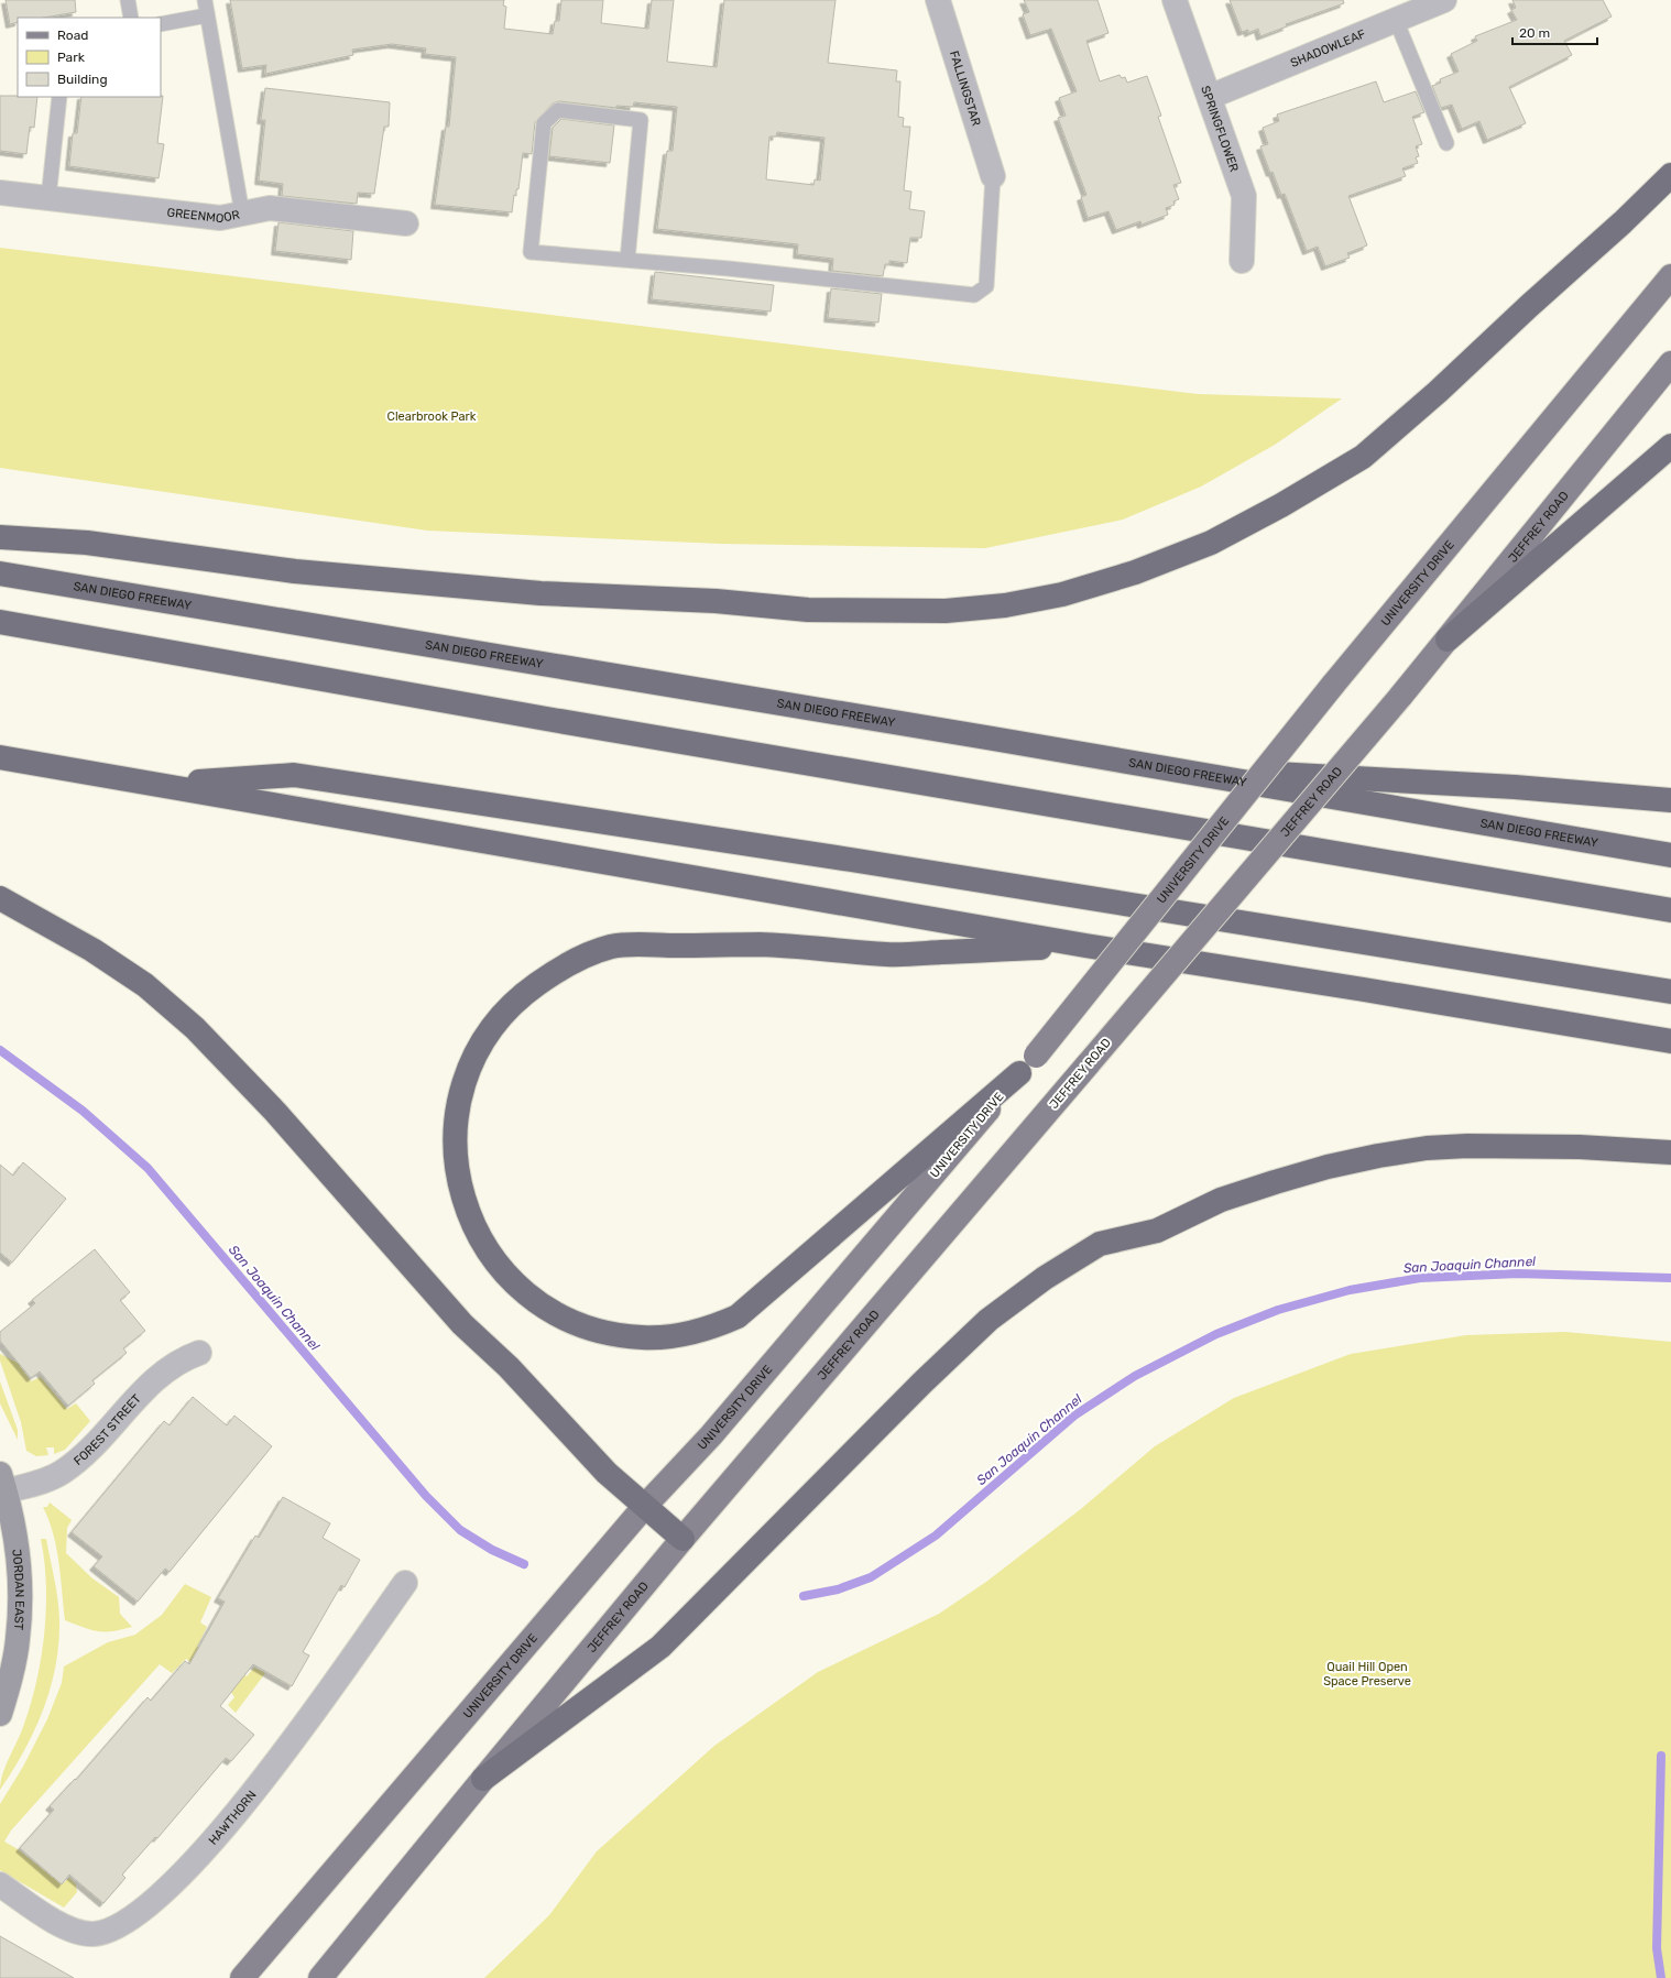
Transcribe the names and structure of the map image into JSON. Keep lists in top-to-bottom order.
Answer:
{
  "streets": {
    "highway": ["SAN DIEGO FREEWAY"],
    "main road": ["JEFFREY ROAD", "UNIVERSITY DRIVE"],
    "street": [
      "SHADOWLEAF",
      "FALLINGSTAR",
      "SPRINGFLOWER",
      "GREENMOOR",
      "FOREST STREET",
      "JORDAN EAST",
      "HAWTHORN"
    ]
  },
  "crossings": [
    ["SHADOWLEAF", "SPRINGFLOWER"],
    ["FOREST STREET", "JORDAN EAST"]
  ],
  "water": ["San Joaquin Channel"],
  "parks": ["Clearbrook Park", "Quail Hill Open Space Preserve"],
  "legend": ["Road", "Park", "Building"],
  "scale_bar": "20 m"
}
